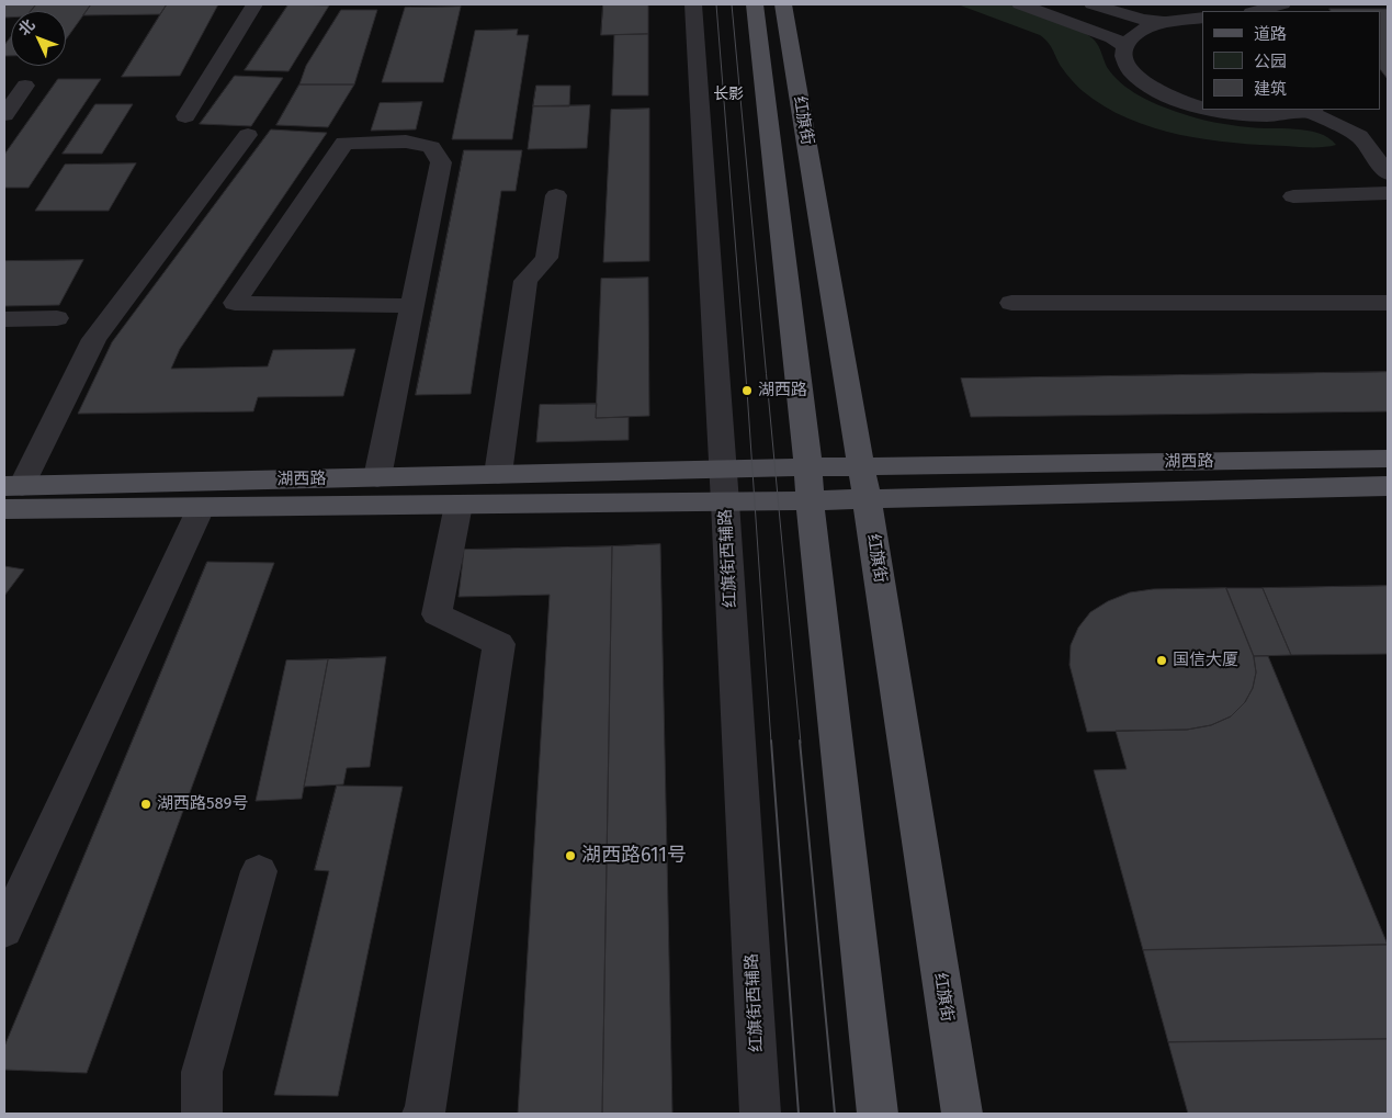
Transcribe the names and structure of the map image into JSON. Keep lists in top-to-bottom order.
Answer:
{
  "streets": {
    "main road": ["红旗街", "湖西路"],
    "street": ["红旗街西辅路"]
  },
  "crossings": [
    ["红旗街", "湖西路"],
    ["湖西路", "红旗街西辅路"]
  ],
  "districts": ["长影"],
  "places": [
    "湖西路",
    "国信大厦",
    "湖西路589号",
    "湖西路611号"
  ],
  "legend": ["道路", "公园", "建筑"],
  "north": "top left"
}
